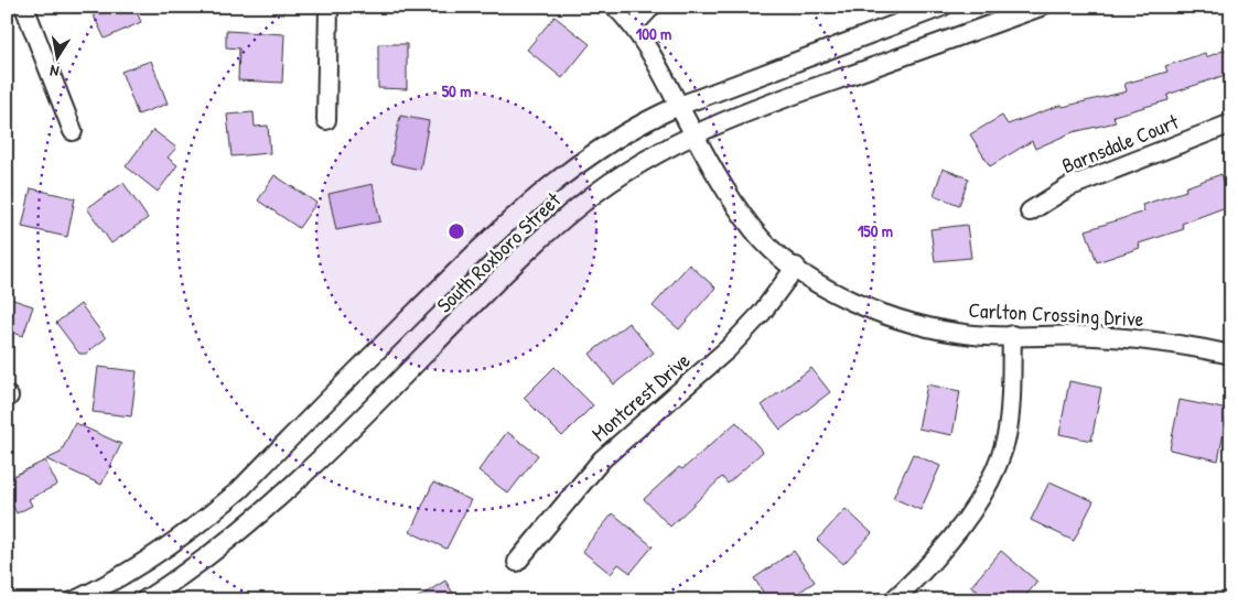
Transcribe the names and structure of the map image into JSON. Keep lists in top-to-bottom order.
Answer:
{
  "streets": {
    "street": [
      "Barnsdale Court",
      "South Roxboro Street",
      "Carlton Crossing Drive",
      "Montcrest Drive"
    ]
  },
  "crossings": [
    ["South Roxboro Street", "Carlton Crossing Drive"],
    ["Carlton Crossing Drive", "Montcrest Drive"]
  ],
  "north": "bottom",
  "rings": ["100 m", "50 m", "150 m"]
}
